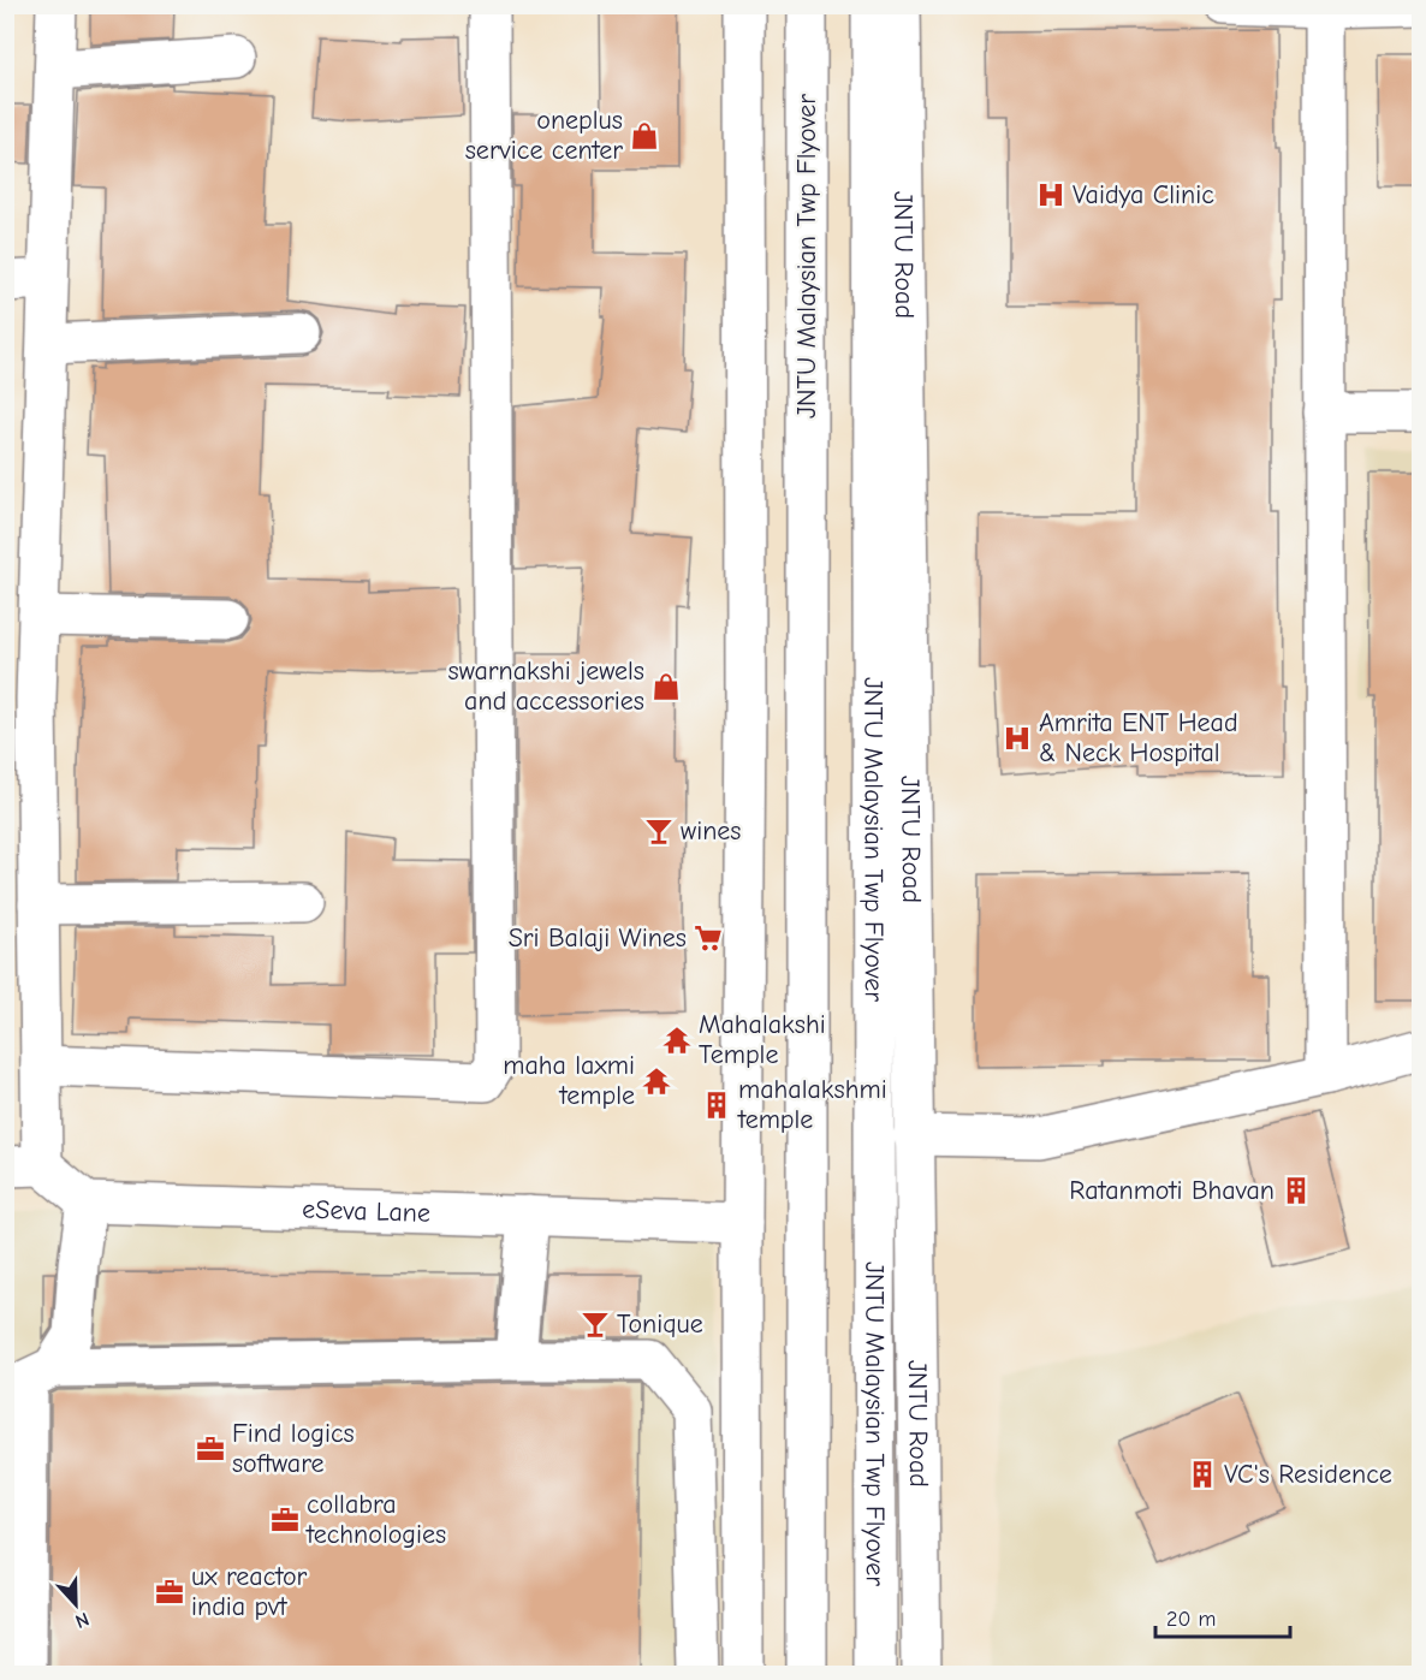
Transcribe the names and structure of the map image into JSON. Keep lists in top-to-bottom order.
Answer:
{
  "streets": {
    "main road": ["JNTU Malaysian Twp Flyover", "JNTU Road", "eSeva Lane"]
  },
  "places": {
    "shop": ["oneplus service center", "swarnakshi jewels and accessories"],
    "hospital": ["Vaidya Clinic", "Amrita ENT Head & Neck Hospital"],
    "bar": ["wines", "Tonique"],
    "supermarket": ["Sri Balaji Wines"],
    "temple": ["Mahalakshi Temple", "maha laxmi temple"],
    "building": ["mahalakshmi temple", "Ratanmoti Bhavan", "VC's Residence"],
    "office": ["Find logics software", "collabra technologies", "ux reactor india pvt"]
  },
  "scale_bar": "20 m",
  "north": "bottom"
}
